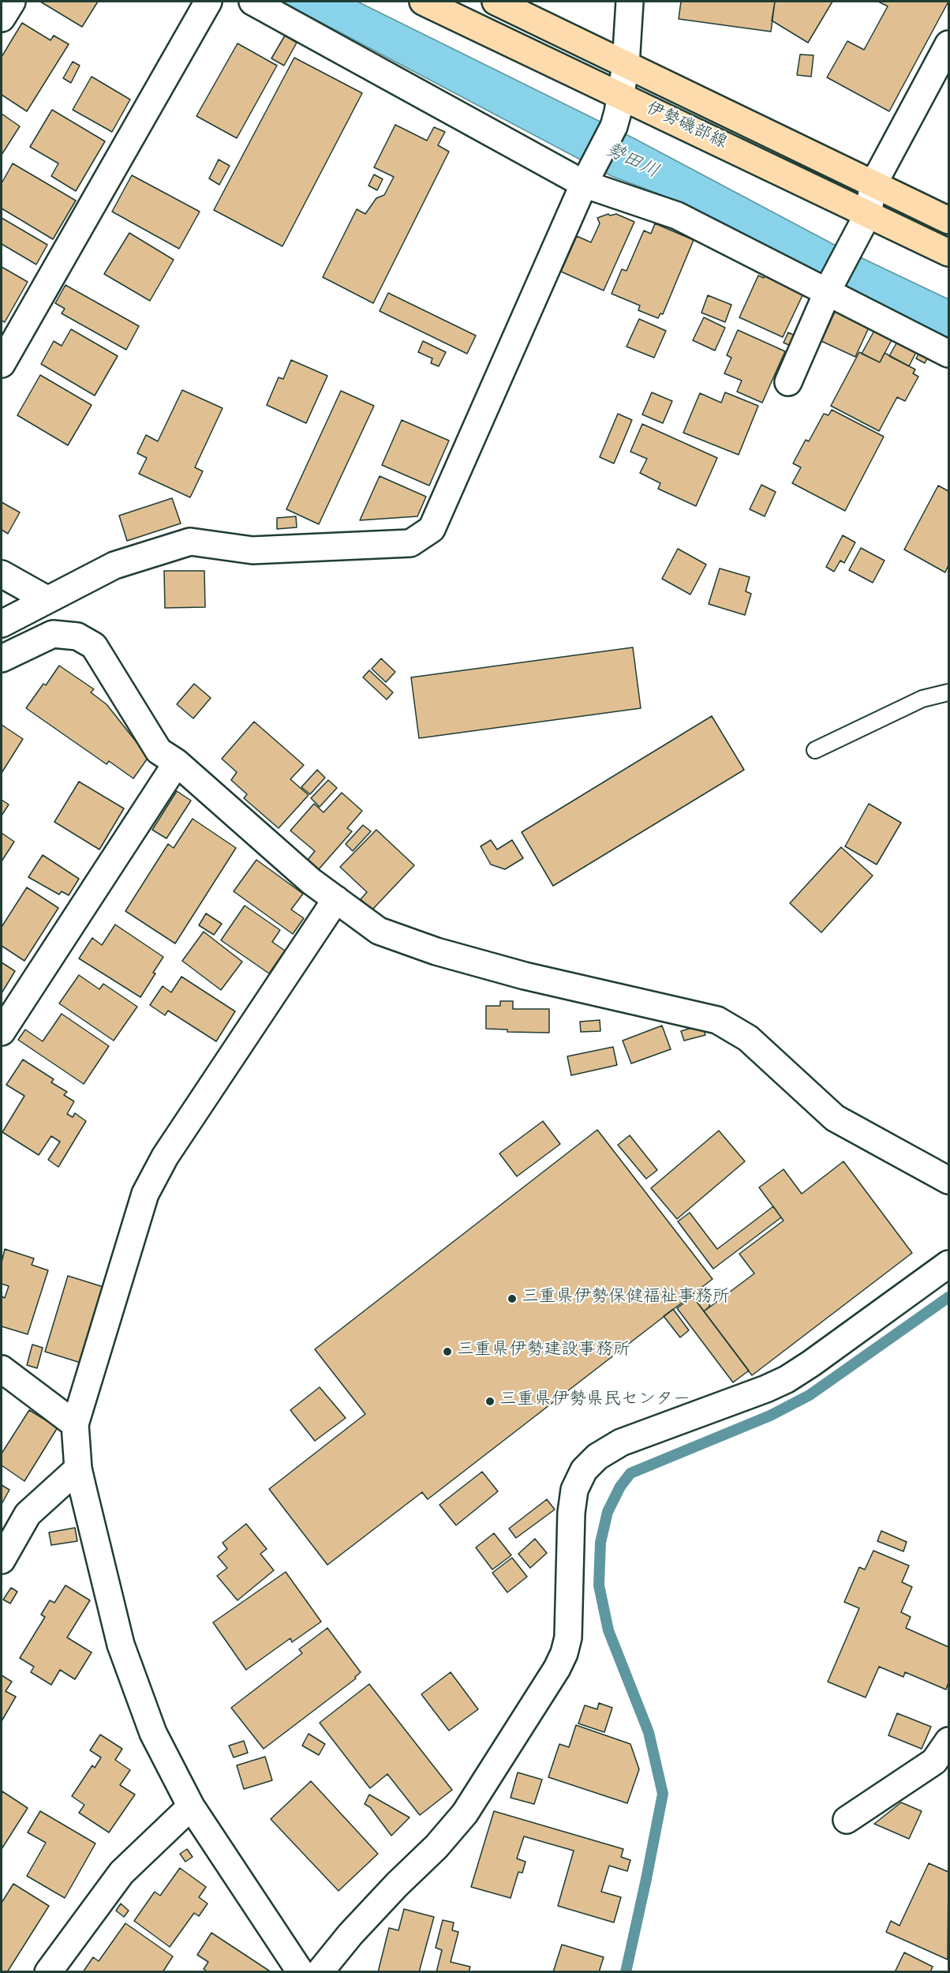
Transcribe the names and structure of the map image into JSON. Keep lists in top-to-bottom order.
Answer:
{
  "streets": {
    "main road": ["伊勢磯部線"]
  },
  "water": ["勢田川"],
  "places": ["三重県伊勢保健福祉事務所", "三重県伊勢建設事務所", "三重県伊勢県民センター"]
}
